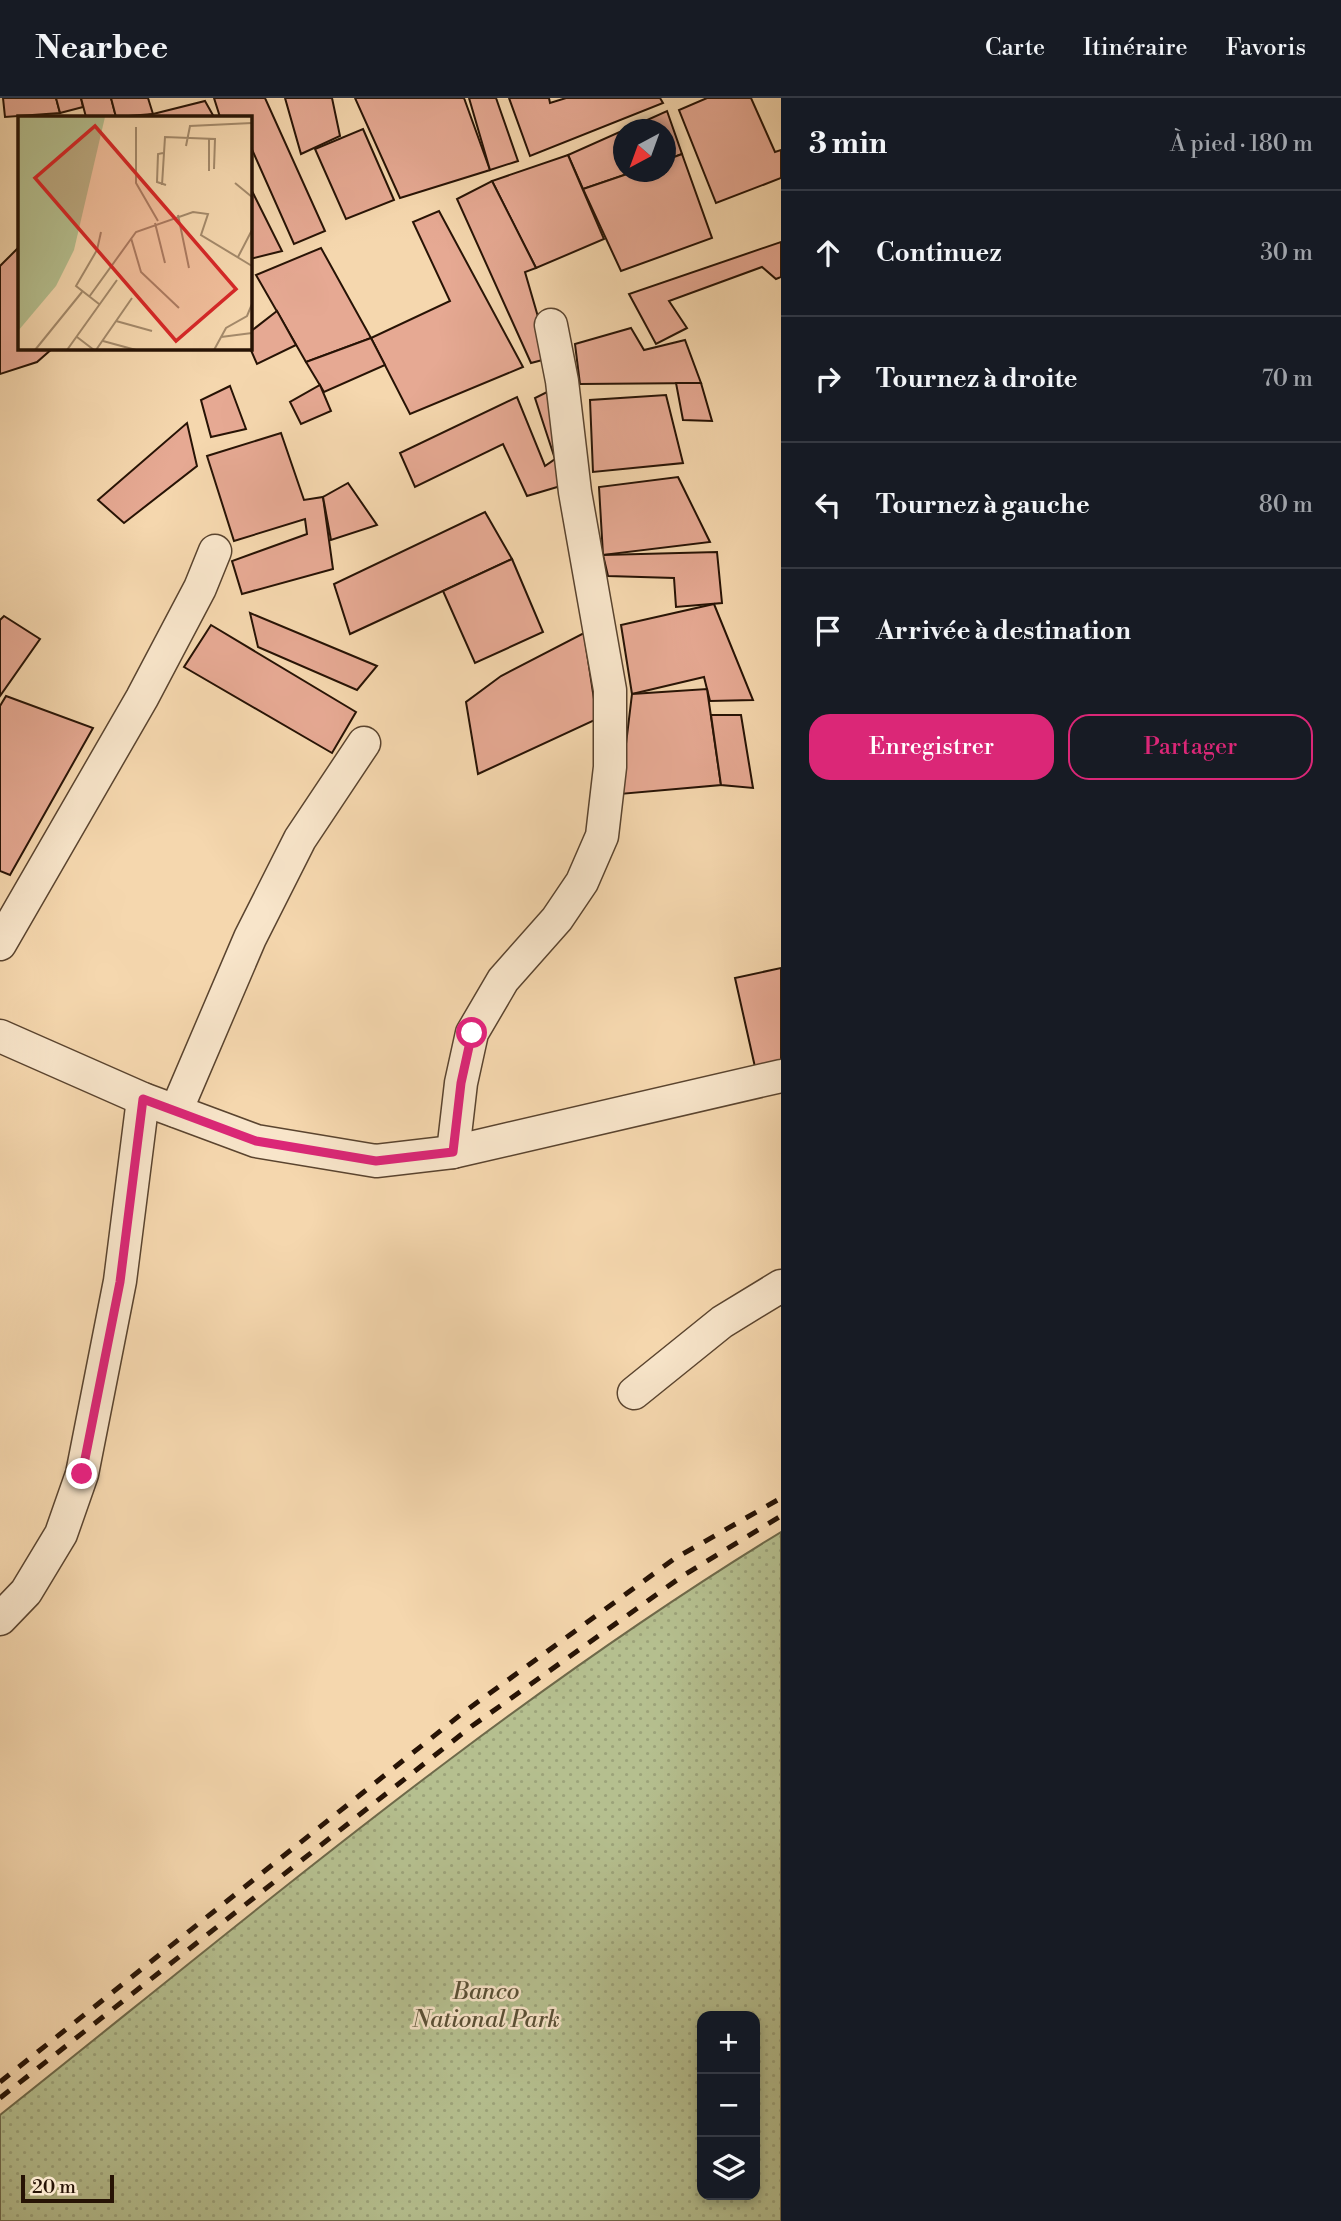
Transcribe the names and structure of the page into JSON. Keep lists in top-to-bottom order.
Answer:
{
  "parks": ["Banco National Park"],
  "scale_bar": "20 m",
  "north": "bottom left",
  "page": {
    "header": "Nearbee",
    "nav": ["Carte", "Itinéraire", "Favoris"],
    "heading": ["3 min", "À pied · 180 m"],
    "list": [
      ["Continuez", "30 m"],
      ["Tournez à droite", "70 m"],
      ["Tournez à gauche", "80 m"],
      "Arrivée à destination"
    ],
    "buttons": ["Enregistrer", "Partager"],
    "map_buttons": ["+", "−"],
    "scale": "20 m"
  }
}
